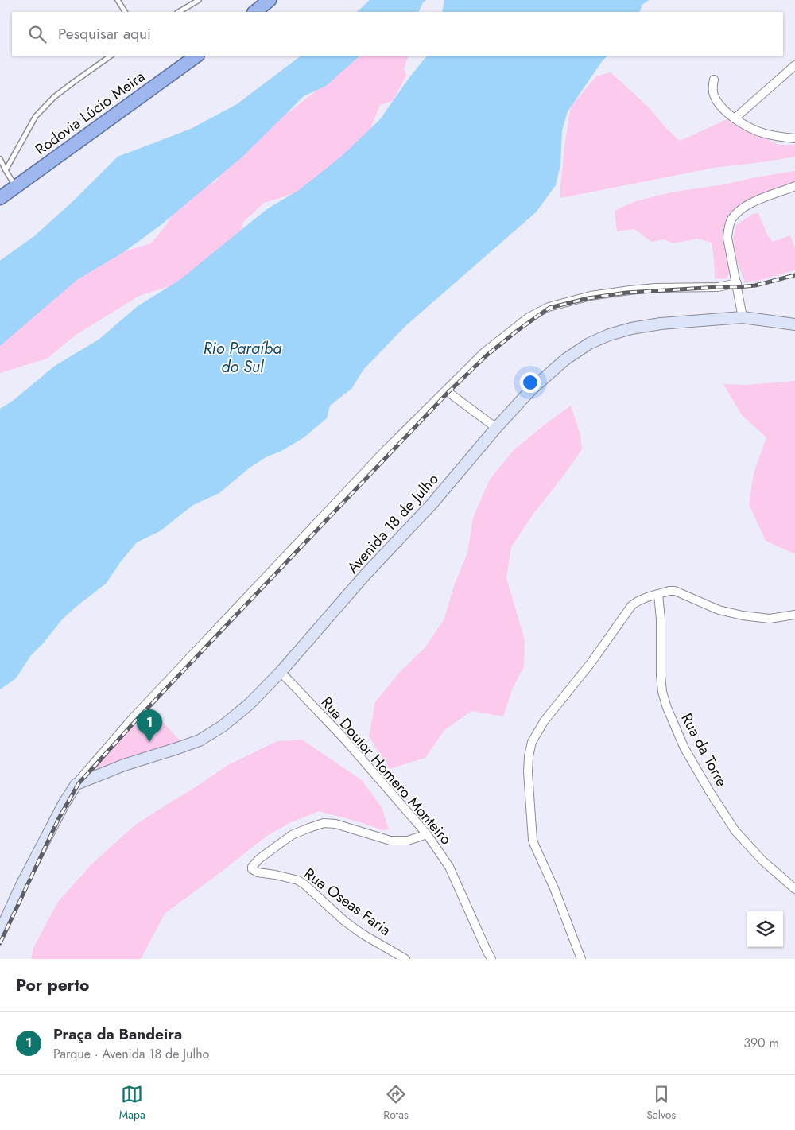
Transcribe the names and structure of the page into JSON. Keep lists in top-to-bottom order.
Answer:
{
  "streets": {
    "highway": ["Rodovia Lúcio Meira"],
    "main road": ["Avenida 18 de Julho"],
    "street": ["Rua da Torre", "Rua Doutor Homero Monteiro", "Rua Oseas Faria"]
  },
  "crossings": [
    ["Avenida 18 de Julho", "Rua Doutor Homero Monteiro"],
    ["Rua Doutor Homero Monteiro", "Rua Oseas Faria"]
  ],
  "water": ["Rio Paraíba do Sul"],
  "page": {
    "search": "Pesquisar aqui",
    "pins": "1",
    "heading": "Por perto",
    "list": [
      {
        "mark": "1",
        "name": "Praça da Bandeira",
        "note": "Parque · Avenida 18 de Julho",
        "value": "390 m"
      }
    ],
    "nav": ["Mapa", "Rotas", "Salvos"]
  }
}
